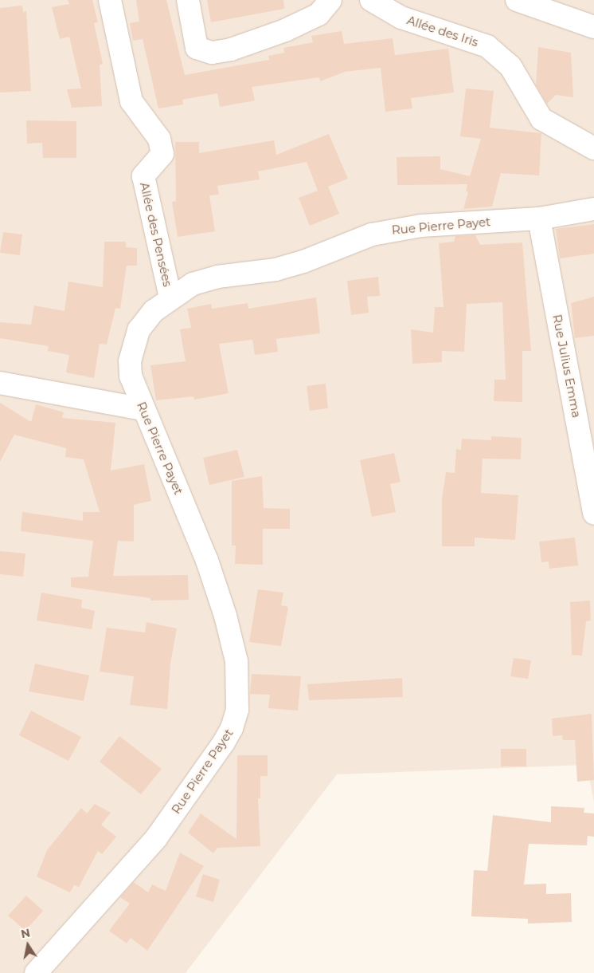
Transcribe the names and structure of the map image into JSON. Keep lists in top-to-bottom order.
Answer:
{
  "streets": {
    "street": [
      "Allée des Iris",
      "Rue Pierre Payet",
      "Allée des Pensées",
      "Rue Julius Emma"
    ]
  },
  "crossings": [
    ["Rue Pierre Payet", "Allée des Pensées"],
    ["Rue Pierre Payet", "Rue Julius Emma"]
  ],
  "north": "top"
}
